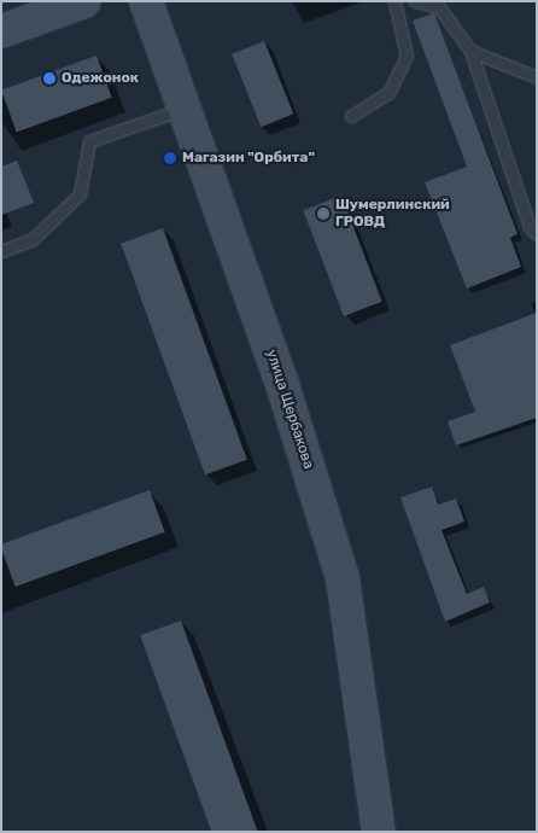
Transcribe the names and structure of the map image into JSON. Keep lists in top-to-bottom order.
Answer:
{
  "streets": {
    "main road": ["улица Щербакова"]
  },
  "places": ["Одежонок", "Магазин \"Орбита\"", "Шумерлинский ГРОВД"]
}
